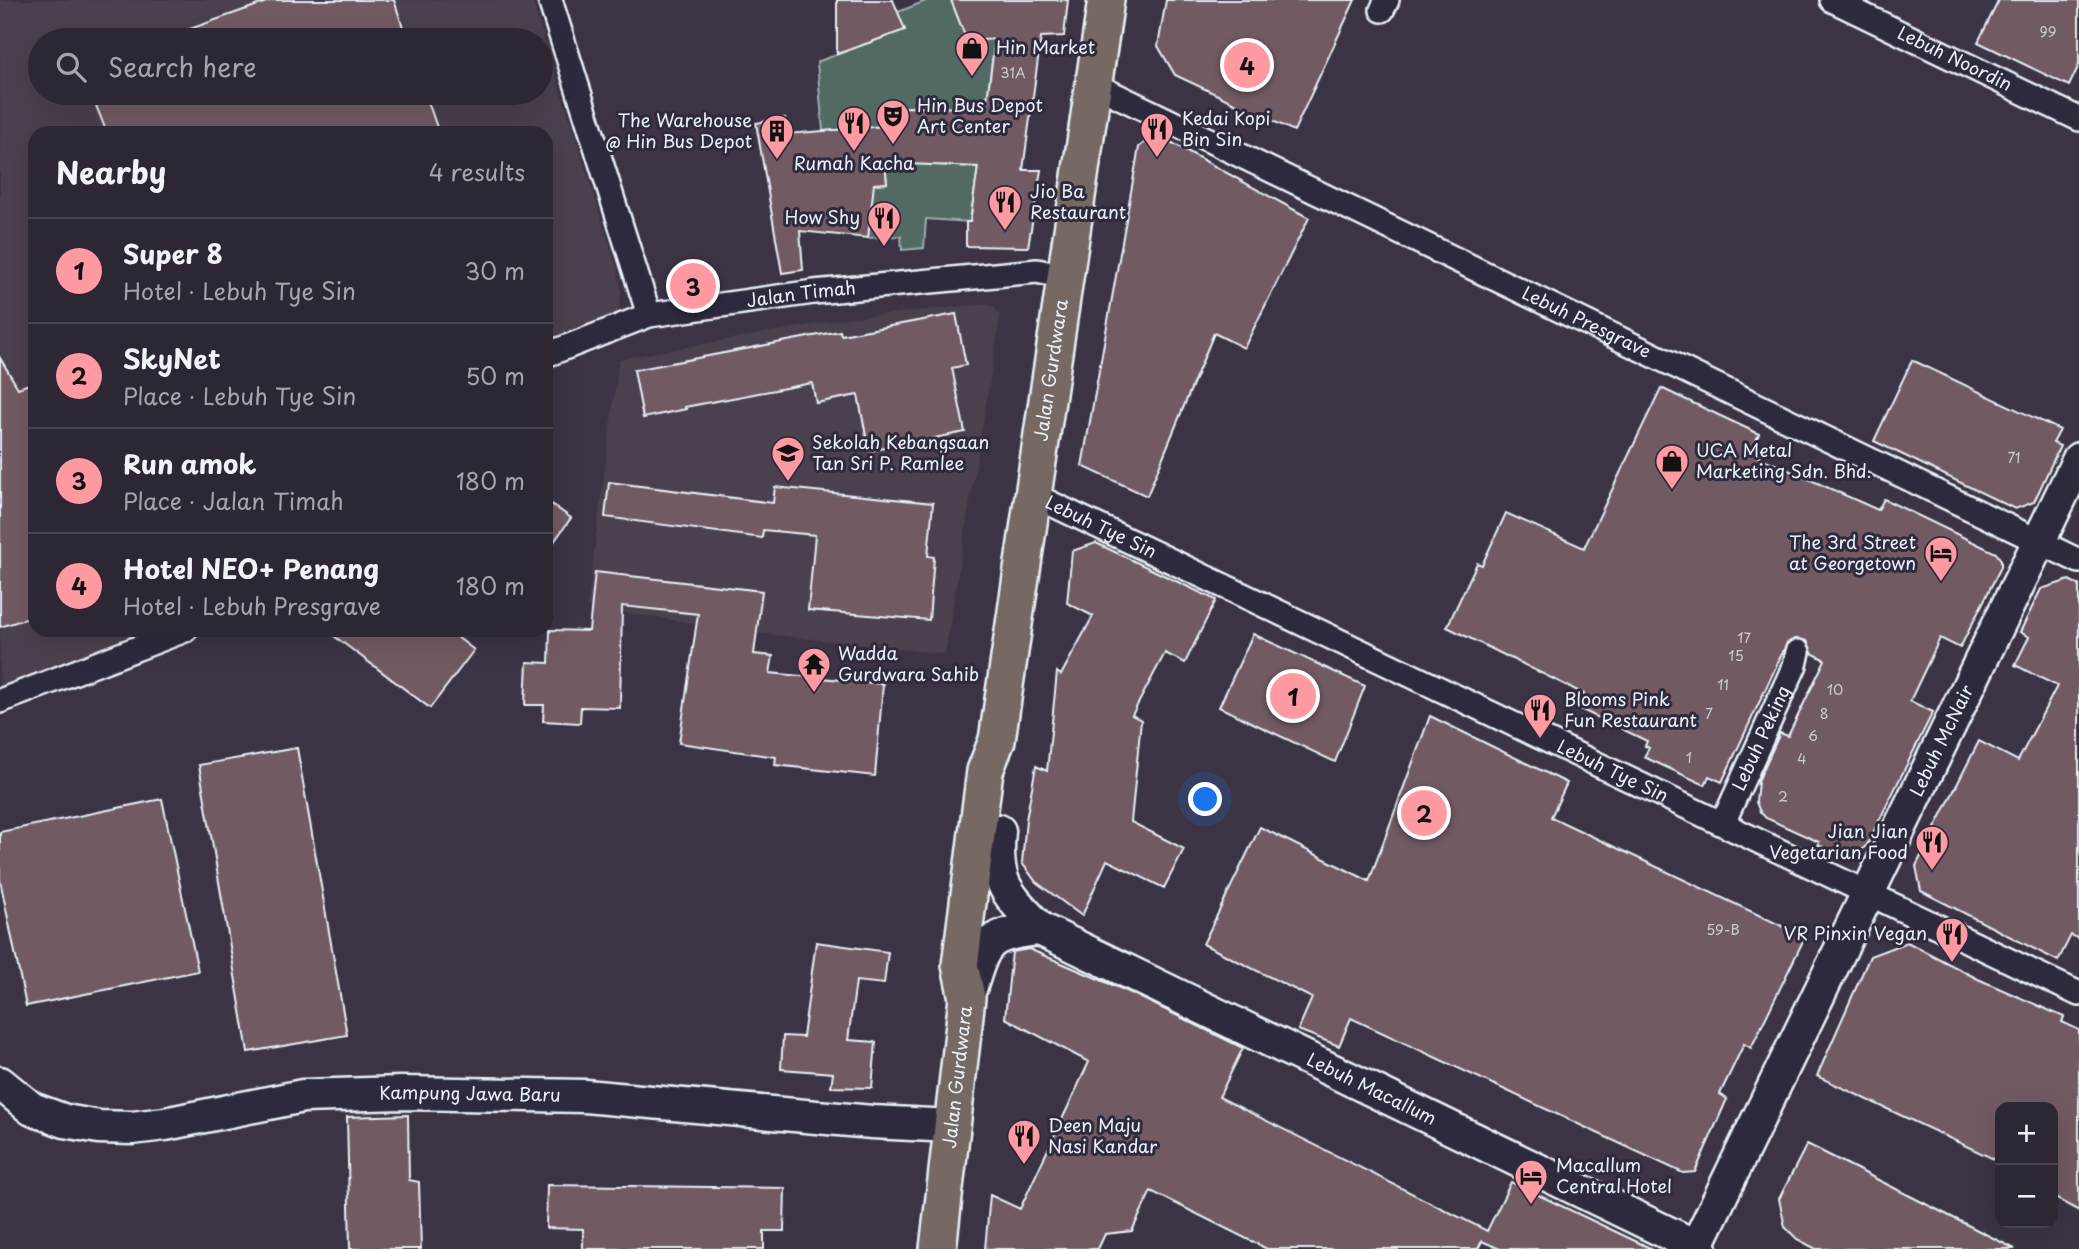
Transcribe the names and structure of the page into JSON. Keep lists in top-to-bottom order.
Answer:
{
  "streets": {
    "main road": ["Jalan Gurdwara"],
    "street": [
      "Lebuh Noordin",
      "Jalan Timah",
      "Lebuh Presgrave",
      "Lebuh Tye Sin",
      "Lebuh Peking",
      "Lebuh McNair",
      "Lebuh Macallum",
      "Kampung Jawa Baru"
    ]
  },
  "crossings": [
    ["Jalan Timah", "Jalan Gurdwara"],
    ["Lebuh Presgrave", "Jalan Gurdwara"],
    ["Lebuh Presgrave", "Lebuh McNair"],
    ["Jalan Gurdwara", "Lebuh Tye Sin"],
    ["Jalan Gurdwara", "Lebuh Macallum"],
    ["Jalan Gurdwara", "Kampung Jawa Baru"],
    ["Lebuh Tye Sin", "Lebuh Peking"],
    ["Lebuh Tye Sin", "Lebuh McNair"],
    ["Lebuh McNair", "Lebuh Macallum"]
  ],
  "places": {
    "shop": ["Hin Market", "UCA Metal Marketing Sdn. Bhd."],
    "theatre": ["Hin Bus Depot Art Center"],
    "restaurant": [
      "Rumah Kacha",
      "Kedai Kopi Bin Sin",
      "Jio Ba Restaurant",
      "How Shy",
      "Blooms Pink Fun Restaurant",
      "Jian Jian Vegetarian Food",
      "VR Pinxin Vegan",
      "Deen Maju Nasi Kandar"
    ],
    "building": ["The Warehouse @ Hin Bus Depot"],
    "school or university": ["Sekolah Kebangsaan Tan Sri P. Ramlee"],
    "hotel": ["The 3rd Street at Georgetown", "Macallum Central Hotel"],
    "temple": ["Wadda Gurdwara Sahib"]
  },
  "house_numbers": [
    "99",
    "31A",
    "71",
    "17",
    "15",
    "11",
    "10",
    "7",
    "8",
    "6",
    "1",
    "4",
    "2",
    "59-B"
  ],
  "page": {
    "search": "Search here",
    "pins": [
      "4",
      "3",
      "1",
      "2"
    ],
    "heading": ["Nearby", "4 results"],
    "list": [
      {
        "mark": "1",
        "name": "Super 8",
        "note": "Hotel · Lebuh Tye Sin",
        "value": "30 m"
      },
      {
        "mark": "2",
        "name": "SkyNet",
        "note": "Place · Lebuh Tye Sin",
        "value": "50 m"
      },
      {
        "mark": "3",
        "name": "Run amok",
        "note": "Place · Jalan Timah",
        "value": "180 m"
      },
      {
        "mark": "4",
        "name": "Hotel NEO+ Penang",
        "note": "Hotel · Lebuh Presgrave",
        "value": "180 m"
      }
    ],
    "map_buttons": ["+", "−"]
  }
}
